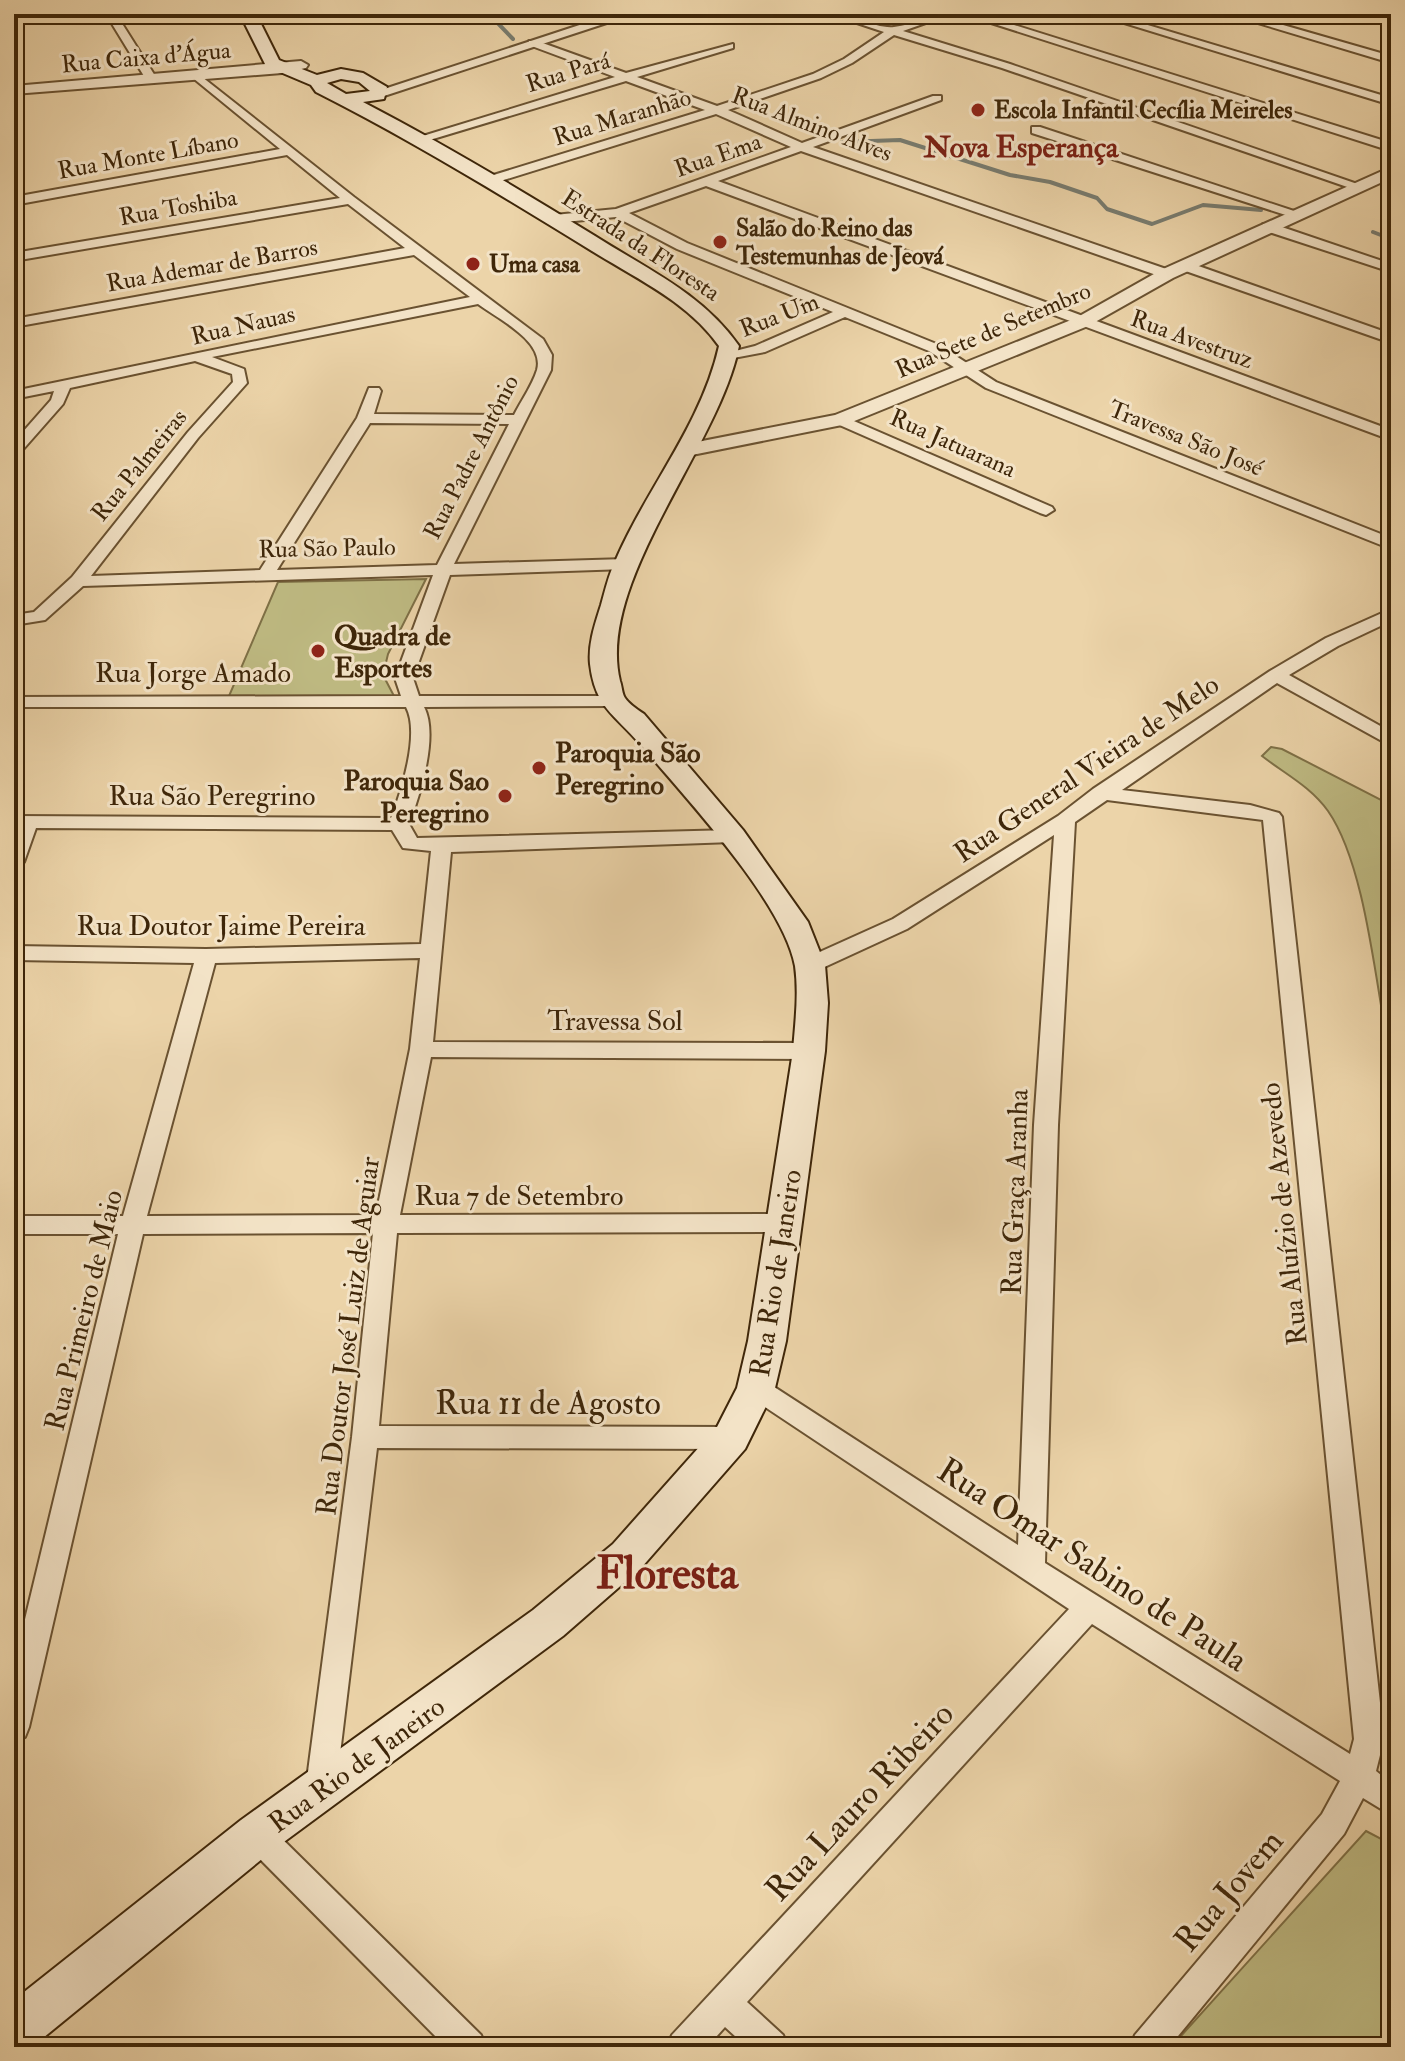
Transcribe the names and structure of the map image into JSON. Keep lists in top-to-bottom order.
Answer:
{
  "streets": {
    "main road": ["Estrada da Floresta", "Rua Rio de Janeiro"],
    "street": [
      "Rua Caixa d'Água",
      "Rua Pará",
      "Rua Maranhão",
      "Rua Almino Alves",
      "Rua Monte Líbano",
      "Rua Ema",
      "Rua Toshiba",
      "Rua Ademar de Barros",
      "Rua Um",
      "Rua Nauas",
      "Rua Sete de Setembro",
      "Rua Avestruz",
      "Travessa São José",
      "Rua Jatuarana",
      "Rua Padre Antônio",
      "Rua Palmeiras",
      "Rua São Paulo",
      "Rua Jorge Amado",
      "Rua General Vieira de Melo",
      "Rua São Peregrino",
      "Rua Doutor Jaime Pereira",
      "Travessa Sol",
      "Rua Graça Aranha",
      "Rua 7 de Setembro",
      "Rua Aluízio de Azevedo",
      "Rua Primeiro de Maio",
      "Rua Doutor José Luiz de Aguiar",
      "Rua 11 de Agosto",
      "Rua Omar Sabino de Paula",
      "Rua Lauro Ribeiro",
      "Rua Jovem"
    ]
  },
  "crossings": [
    ["Rua Caixa d'Água", "Rua Padre Antônio"],
    ["Rua Pará", "Rua Almino Alves"],
    ["Rua Pará", "Estrada da Floresta"],
    ["Rua Maranhão", "Rua Almino Alves"],
    ["Rua Maranhão", "Estrada da Floresta"],
    ["Rua Almino Alves", "Rua Ema"],
    ["Rua Almino Alves", "Rua Sete de Setembro"],
    ["Rua Monte Líbano", "Rua Padre Antônio"],
    ["Rua Ema", "Estrada da Floresta"],
    ["Rua Ema", "Rua Avestruz"],
    ["Rua Ema", "Travessa São José"],
    ["Rua Toshiba", "Rua Padre Antônio"],
    ["Estrada da Floresta", "Rua Um"],
    ["Rua Ademar de Barros", "Rua Padre Antônio"],
    ["Rua Um", "Travessa São José"],
    ["Rua Nauas", "Rua Padre Antônio"],
    ["Rua Nauas", "Rua Palmeiras"],
    ["Rua Sete de Setembro", "Rua Avestruz"],
    ["Rua Sete de Setembro", "Travessa São José"],
    ["Rua Sete de Setembro", "Rua Jatuarana"],
    ["Rua Padre Antônio", "Rua São Paulo"],
    ["Rua Padre Antônio", "Rua Jorge Amado"],
    ["Rua Padre Antônio", "Rua São Peregrino"],
    ["Rua Palmeiras", "Rua São Paulo"],
    ["Rua Jorge Amado", "Rua Rio de Janeiro"],
    ["Rua General Vieira de Melo", "Rua Graça Aranha"],
    ["Rua General Vieira de Melo", "Rua Aluízio de Azevedo"],
    ["Rua General Vieira de Melo", "Rua Rio de Janeiro"],
    ["Rua Doutor Jaime Pereira", "Rua Primeiro de Maio"],
    ["Rua Doutor Jaime Pereira", "Rua Doutor José Luiz de Aguiar"],
    ["Travessa Sol", "Rua Rio de Janeiro"],
    ["Travessa Sol", "Rua Doutor José Luiz de Aguiar"],
    ["Rua Graça Aranha", "Rua Omar Sabino de Paula"],
    ["Rua 7 de Setembro", "Rua Rio de Janeiro"],
    ["Rua 7 de Setembro", "Rua Primeiro de Maio"],
    ["Rua 7 de Setembro", "Rua Doutor José Luiz de Aguiar"],
    ["Rua Aluízio de Azevedo", "Rua Omar Sabino de Paula"],
    ["Rua Aluízio de Azevedo", "Rua Jovem"],
    ["Rua Rio de Janeiro", "Rua Doutor José Luiz de Aguiar"],
    ["Rua Rio de Janeiro", "Rua 11 de Agosto"],
    ["Rua Rio de Janeiro", "Rua Omar Sabino de Paula"],
    ["Rua Doutor José Luiz de Aguiar", "Rua 11 de Agosto"],
    ["Rua Omar Sabino de Paula", "Rua Lauro Ribeiro"],
    ["Rua Omar Sabino de Paula", "Rua Jovem"]
  ],
  "districts": ["Nova Esperança", "Floresta"],
  "places": [
    "Escola Infantil Cecília Meireles",
    "Salão do Reino das Testemunhas de Jeová",
    "Uma casa",
    "Quadra de Esportes",
    "Paroquia São Peregrino",
    "Paroquia Sao Peregrino"
  ]
}
